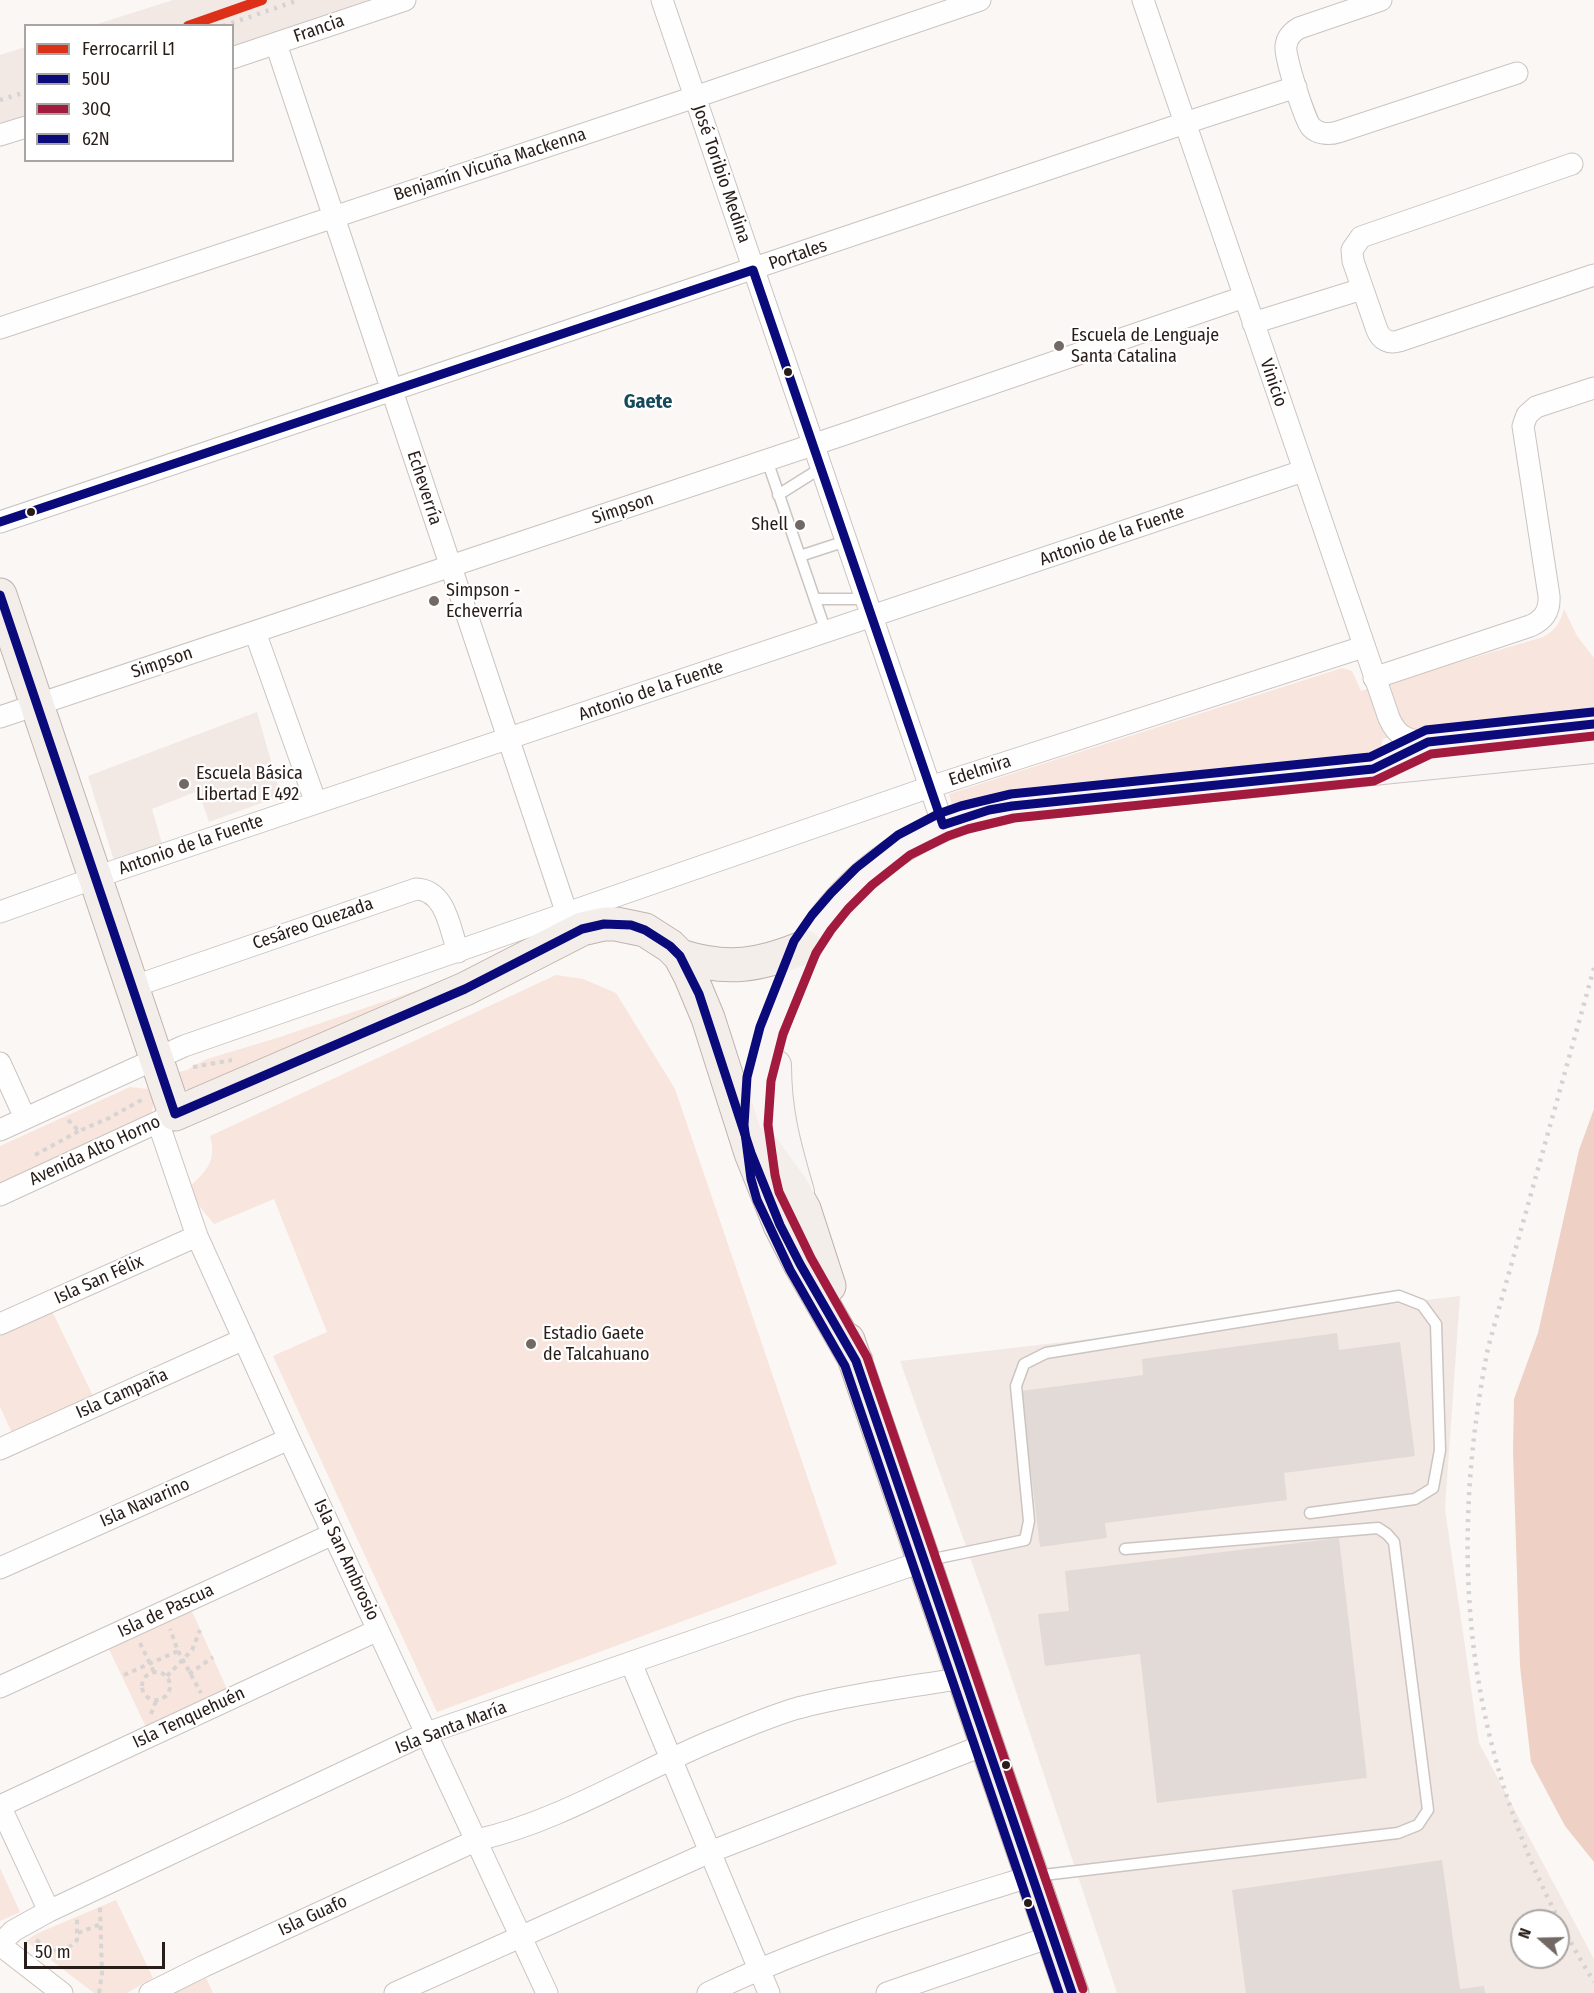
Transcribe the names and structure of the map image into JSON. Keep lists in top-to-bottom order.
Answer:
{
  "streets": {
    "main road": ["Avenida Alto Horno"],
    "street": [
      "Francia",
      "Benjamín Vicuña Mackenna",
      "José Toribio Medina",
      "Portales",
      "Vinicio",
      "Echeverría",
      "Simpson",
      "Antonio de la Fuente",
      "Edelmira",
      "Cesáreo Quezada",
      "Isla San Félix",
      "Isla Campaña",
      "Isla Navarino",
      "Isla San Ambrosio",
      "Isla de Pascua",
      "Isla Tenquehuén",
      "Isla Santa María",
      "Isla Guafo"
    ]
  },
  "crossings": [
    ["Francia", "Echeverría"],
    ["Benjamín Vicuña Mackenna", "José Toribio Medina"],
    ["Benjamín Vicuña Mackenna", "Echeverría"],
    ["José Toribio Medina", "Portales"],
    ["José Toribio Medina", "Simpson"],
    ["José Toribio Medina", "Antonio de la Fuente"],
    ["José Toribio Medina", "Edelmira"],
    ["Portales", "Vinicio"],
    ["Portales", "Echeverría"],
    ["Vinicio", "Simpson"],
    ["Vinicio", "Antonio de la Fuente"],
    ["Vinicio", "Edelmira"],
    ["Echeverría", "Simpson"],
    ["Echeverría", "Antonio de la Fuente"],
    ["Echeverría", "Edelmira"],
    ["Echeverría", "Avenida Alto Horno"],
    ["Edelmira", "Avenida Alto Horno"],
    ["Cesáreo Quezada", "Avenida Alto Horno"],
    ["Avenida Alto Horno", "Isla San Ambrosio"],
    ["Isla San Félix", "Isla San Ambrosio"],
    ["Isla Campaña", "Isla San Ambrosio"],
    ["Isla Navarino", "Isla San Ambrosio"],
    ["Isla San Ambrosio", "Isla de Pascua"],
    ["Isla San Ambrosio", "Isla Tenquehuén"],
    ["Isla San Ambrosio", "Isla Santa María"],
    ["Isla San Ambrosio", "Isla Guafo"]
  ],
  "districts": ["Gaete"],
  "places": [
    "Escuela de Lenguaje Santa Catalina",
    "Shell",
    "Simpson - Echeverría",
    "Escuela Básica Libertad E 492",
    "Estadio Gaete de Talcahuano"
  ],
  "lines": [
    "rail line L1",
    "transit line 50U",
    "transit line 62N",
    "transit line 30Q"
  ],
  "legend": [
    "Ferrocarril L1",
    "50U",
    "30Q",
    "62N"
  ],
  "scale_bar": "50 m",
  "north": "left"
}
